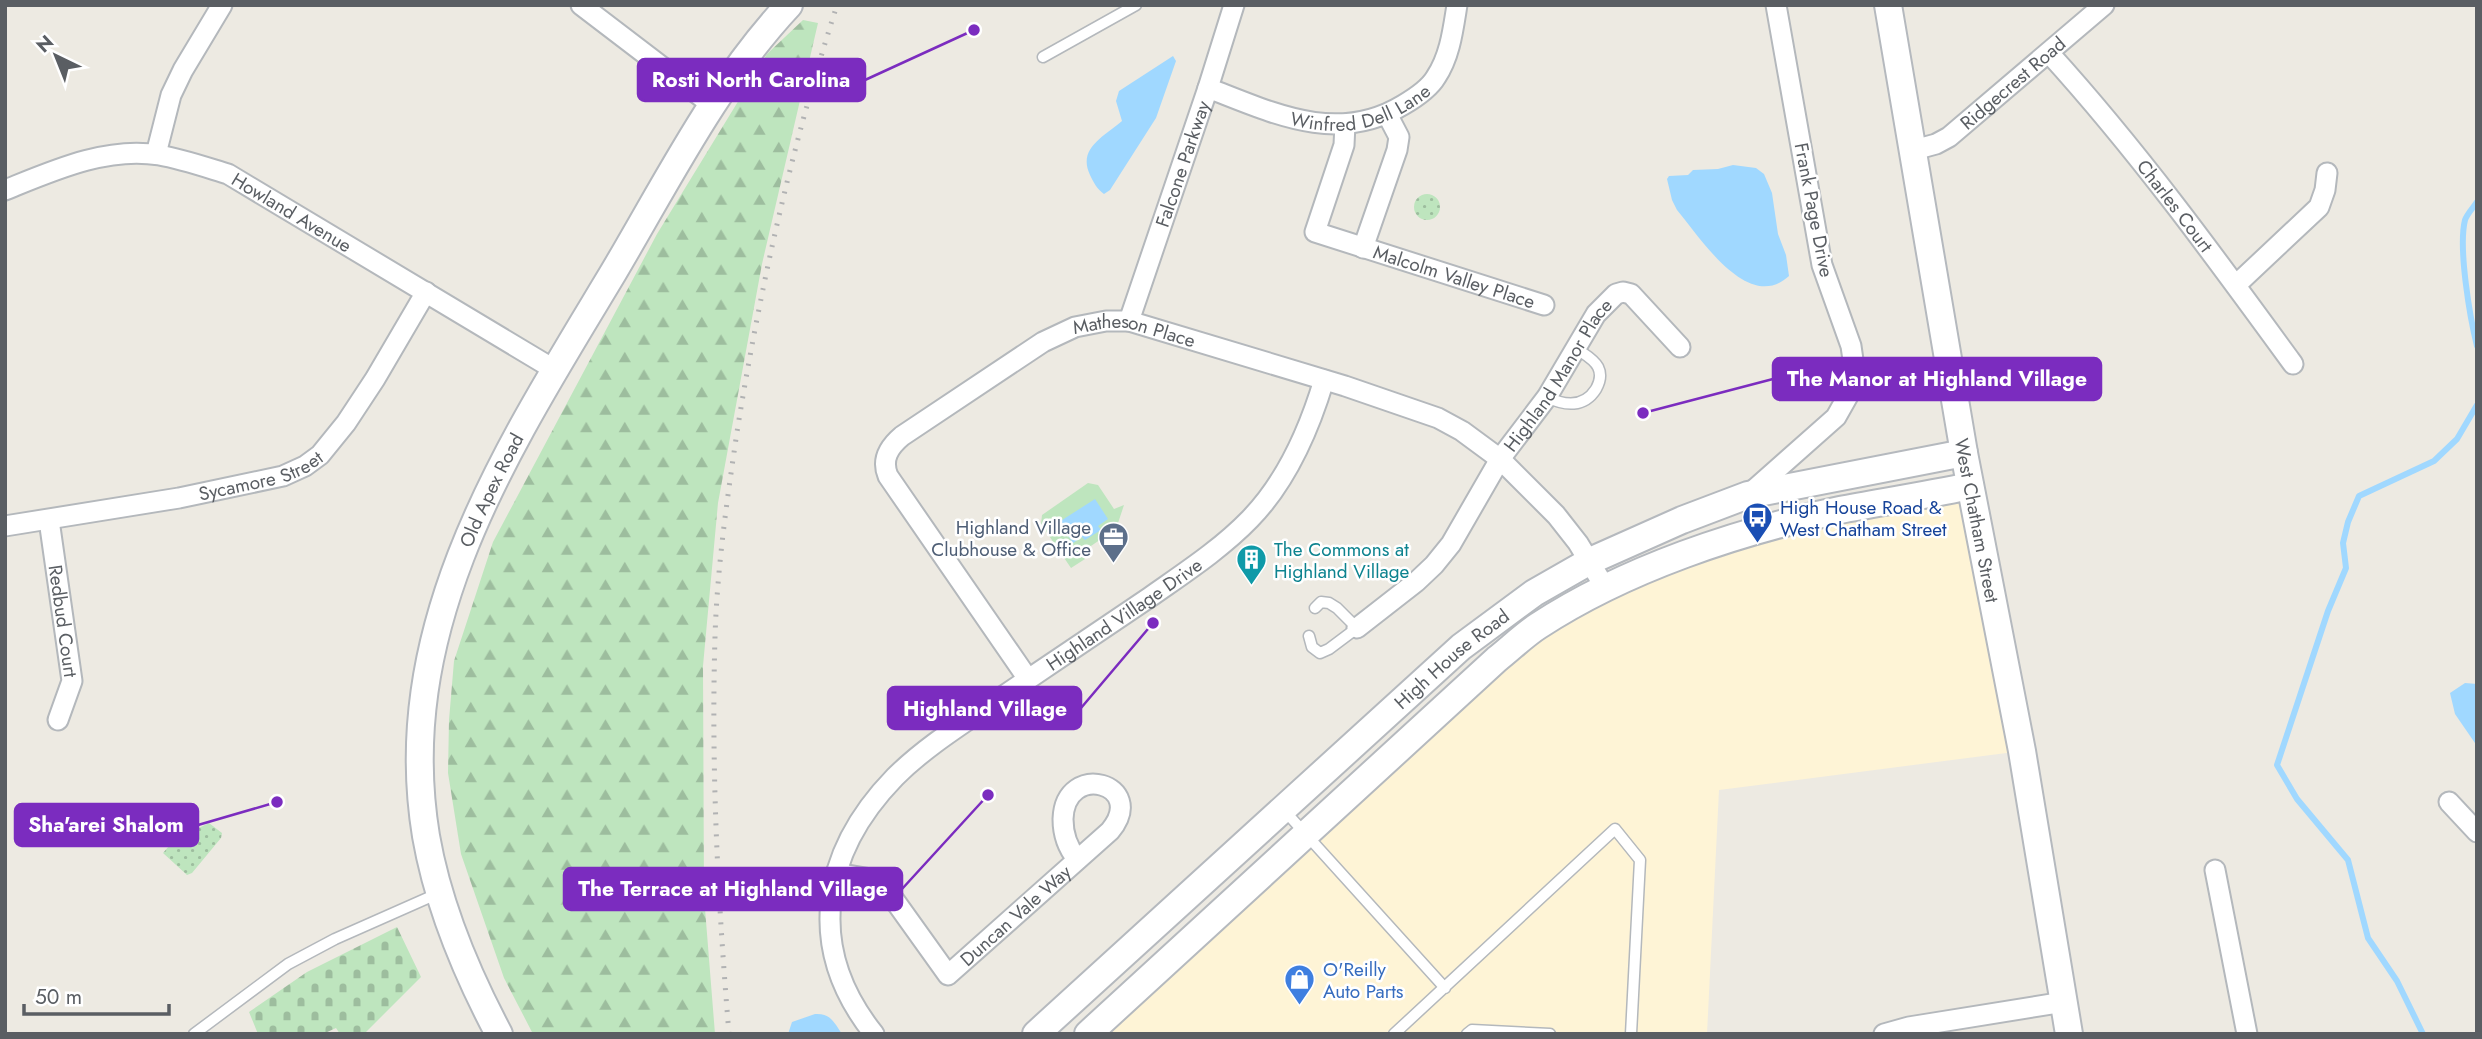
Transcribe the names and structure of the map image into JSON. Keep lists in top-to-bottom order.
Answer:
{
  "streets": {
    "main road": ["Old Apex Road", "West Chatham Street", "High House Road"],
    "street": [
      "Ridgecrest Road",
      "Winfred Dell Lane",
      "Falcone Parkway",
      "Charles Court",
      "Frank Page Drive",
      "Howland Avenue",
      "Malcolm Valley Place",
      "Matheson Place",
      "Highland Manor Place",
      "Sycamore Street",
      "Highland Village Drive",
      "Redbud Court",
      "Duncan Vale Way"
    ]
  },
  "crossings": [
    ["Ridgecrest Road", "Charles Court"],
    ["Ridgecrest Road", "West Chatham Street"],
    ["Winfred Dell Lane", "Falcone Parkway"],
    ["Winfred Dell Lane", "Malcolm Valley Place"],
    ["Falcone Parkway", "Matheson Place"],
    ["Frank Page Drive", "High House Road"],
    ["Howland Avenue", "Sycamore Street"],
    ["Howland Avenue", "Old Apex Road"],
    ["Matheson Place", "Highland Manor Place"],
    ["Matheson Place", "Highland Village Drive"],
    ["Matheson Place", "High House Road"],
    ["Sycamore Street", "Redbud Court"],
    ["West Chatham Street", "High House Road"],
    ["Highland Village Drive", "Duncan Vale Way"]
  ],
  "places": {
    "other": [
      "Rosti North Carolina",
      "The Manor at Highland Village",
      "Highland Village",
      "The Terrace at Highland Village",
      "Sha'arei Shalom"
    ],
    "bus stop": ["High House Road & West Chatham Street"],
    "office": ["Highland Village Clubhouse & Office"],
    "building": ["The Commons at Highland Village"],
    "shop": ["O'Reilly Auto Parts"]
  },
  "scale_bar": "50 m",
  "north": "top left"
}
